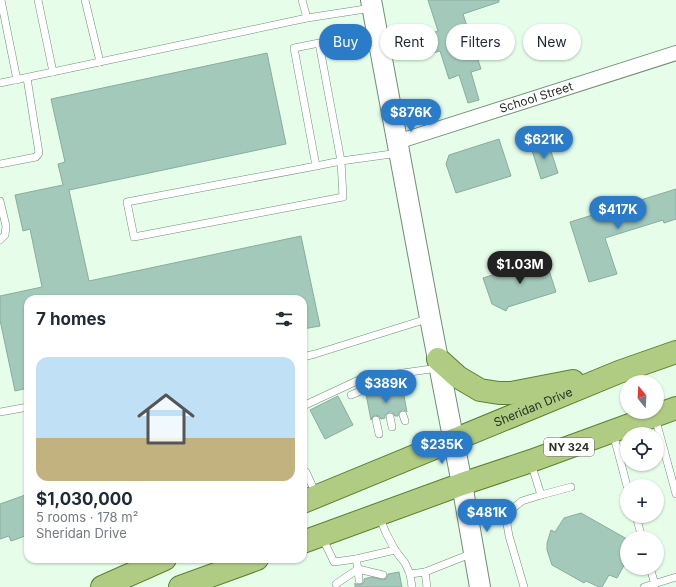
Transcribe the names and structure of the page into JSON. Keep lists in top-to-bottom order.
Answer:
{
  "streets": {
    "main road": ["Sheridan Drive", "NY 324"],
    "street": ["School Street"]
  },
  "north": "top",
  "page": {
    "chip": [
      "Buy",
      "Rent",
      "Filters",
      "New"
    ],
    "price": [
      "$876K",
      "$621K",
      "$417K",
      "$1.03M",
      "$389K",
      "$235K",
      "$481K"
    ],
    "heading": "7 homes",
    "list": [
      {
        "name": "$1,030,000",
        "note": "5 rooms · 178 m² · Sheridan Drive"
      }
    ],
    "map_buttons": ["+", "−"]
  }
}
